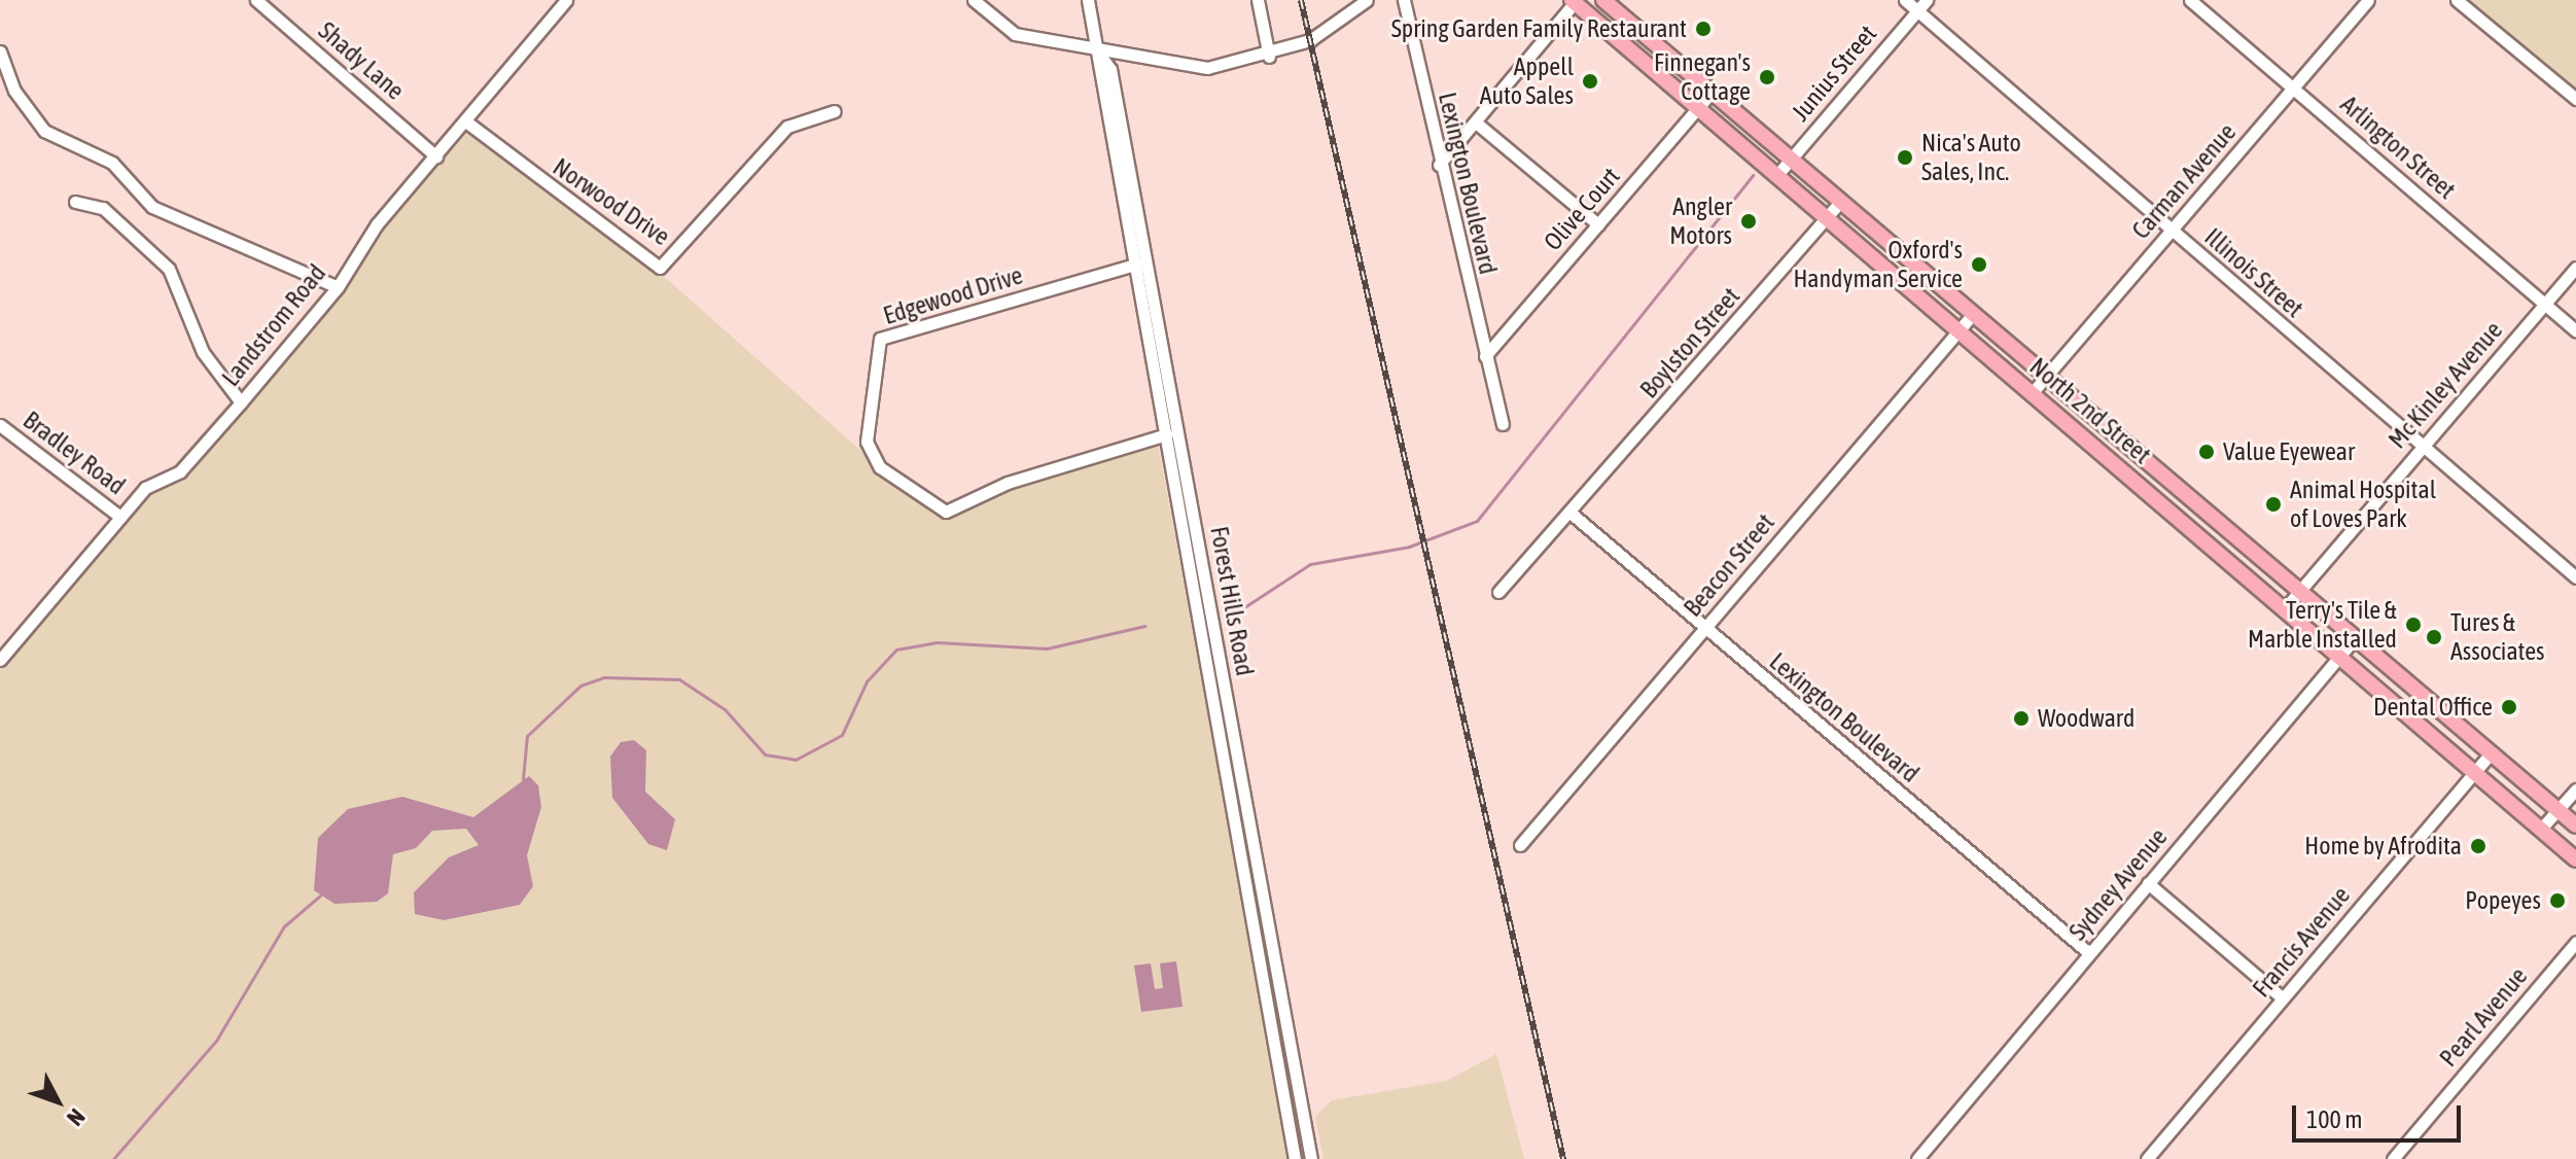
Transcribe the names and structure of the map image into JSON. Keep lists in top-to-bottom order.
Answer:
{
  "streets": {
    "main road": ["North 2nd Street"],
    "street": [
      "Shady Lane",
      "Junius Street",
      "Arlington Street",
      "Carman Avenue",
      "Lexington Boulevard",
      "Norwood Drive",
      "Olive Court",
      "Illinois Street",
      "Edgewood Drive",
      "Landstrom Road",
      "Boylston Street",
      "Mc Kinley Avenue",
      "Bradley Road",
      "Beacon Street",
      "Forest Hills Road",
      "Sydney Avenue",
      "Francis Avenue",
      "Pearl Avenue"
    ]
  },
  "crossings": [
    ["Shady Lane", "Landstrom Road"],
    ["Junius Street", "Illinois Street"],
    ["Junius Street", "North 2nd Street"],
    ["Arlington Street", "Carman Avenue"],
    ["Arlington Street", "Mc Kinley Avenue"],
    ["Carman Avenue", "Illinois Street"],
    ["Carman Avenue", "North 2nd Street"],
    ["Lexington Boulevard", "Olive Court"],
    ["Lexington Boulevard", "Boylston Street"],
    ["Lexington Boulevard", "Beacon Street"],
    ["Lexington Boulevard", "Sydney Avenue"],
    ["Norwood Drive", "Landstrom Road"],
    ["Olive Court", "North 2nd Street"],
    ["Illinois Street", "Mc Kinley Avenue"],
    ["Edgewood Drive", "Forest Hills Road"],
    ["Landstrom Road", "Bradley Road"],
    ["Boylston Street", "North 2nd Street"],
    ["Mc Kinley Avenue", "North 2nd Street"],
    ["North 2nd Street", "Beacon Street"],
    ["North 2nd Street", "Sydney Avenue"],
    ["North 2nd Street", "Francis Avenue"]
  ],
  "places": [
    "Spring Garden Family Restaurant",
    "Finnegan's Cottage",
    "Appell Auto Sales",
    "Nica's Auto Sales, Inc.",
    "Angler Motors",
    "Oxford's Handyman Service",
    "Value Eyewear",
    "Animal Hospital of Loves Park",
    "Terry's Tile & Marble Installed",
    "Tures & Associates",
    "Dental Office",
    "Woodward",
    "Home by Afrodita",
    "Popeyes"
  ],
  "scale_bar": "100 m",
  "north": "bottom right"
}
